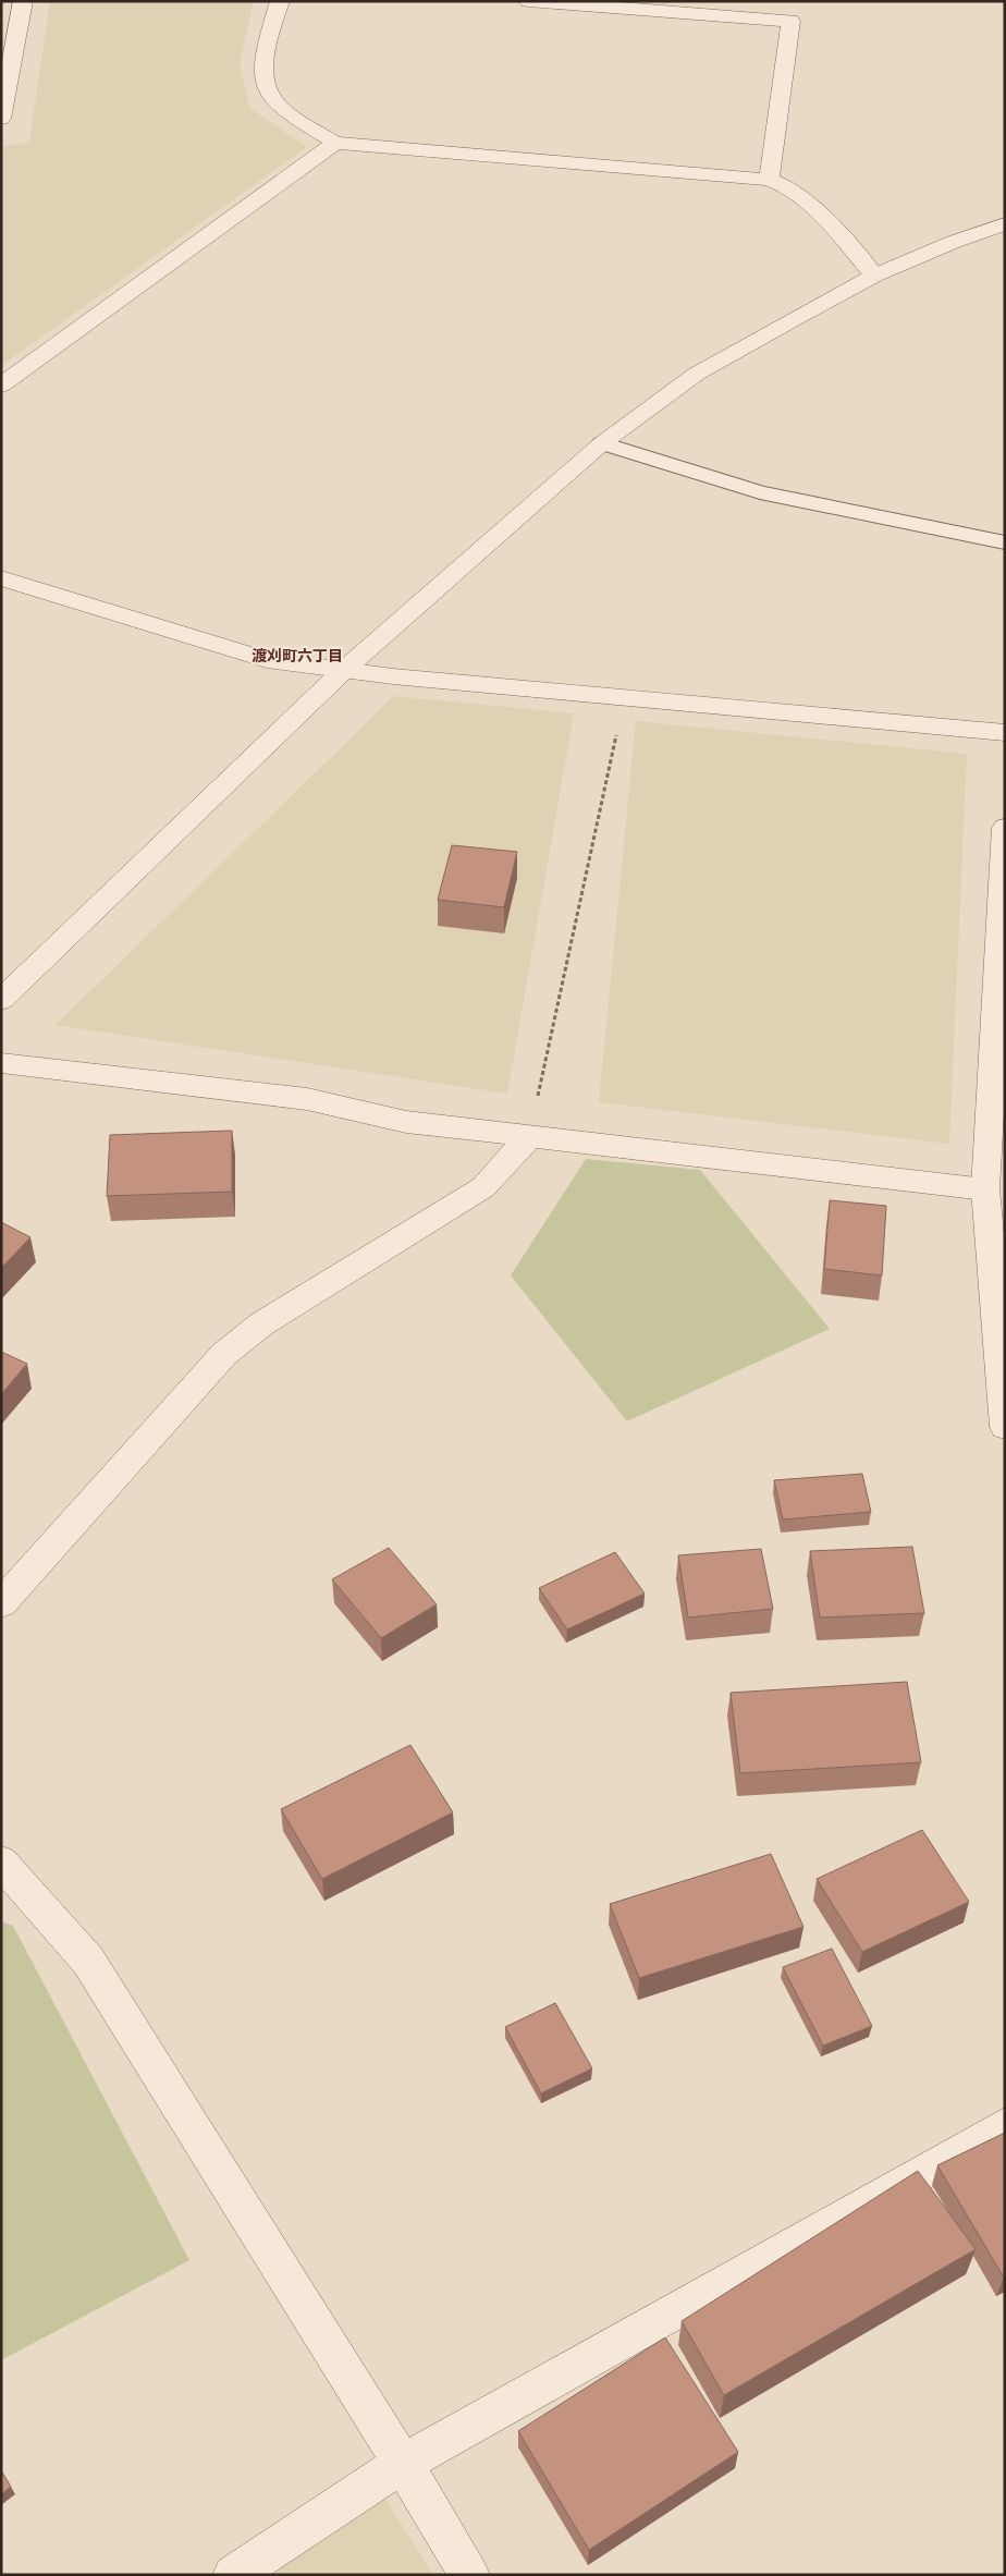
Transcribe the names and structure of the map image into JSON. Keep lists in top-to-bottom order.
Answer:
{
  "districts": ["渡刈町六丁目"]
}
